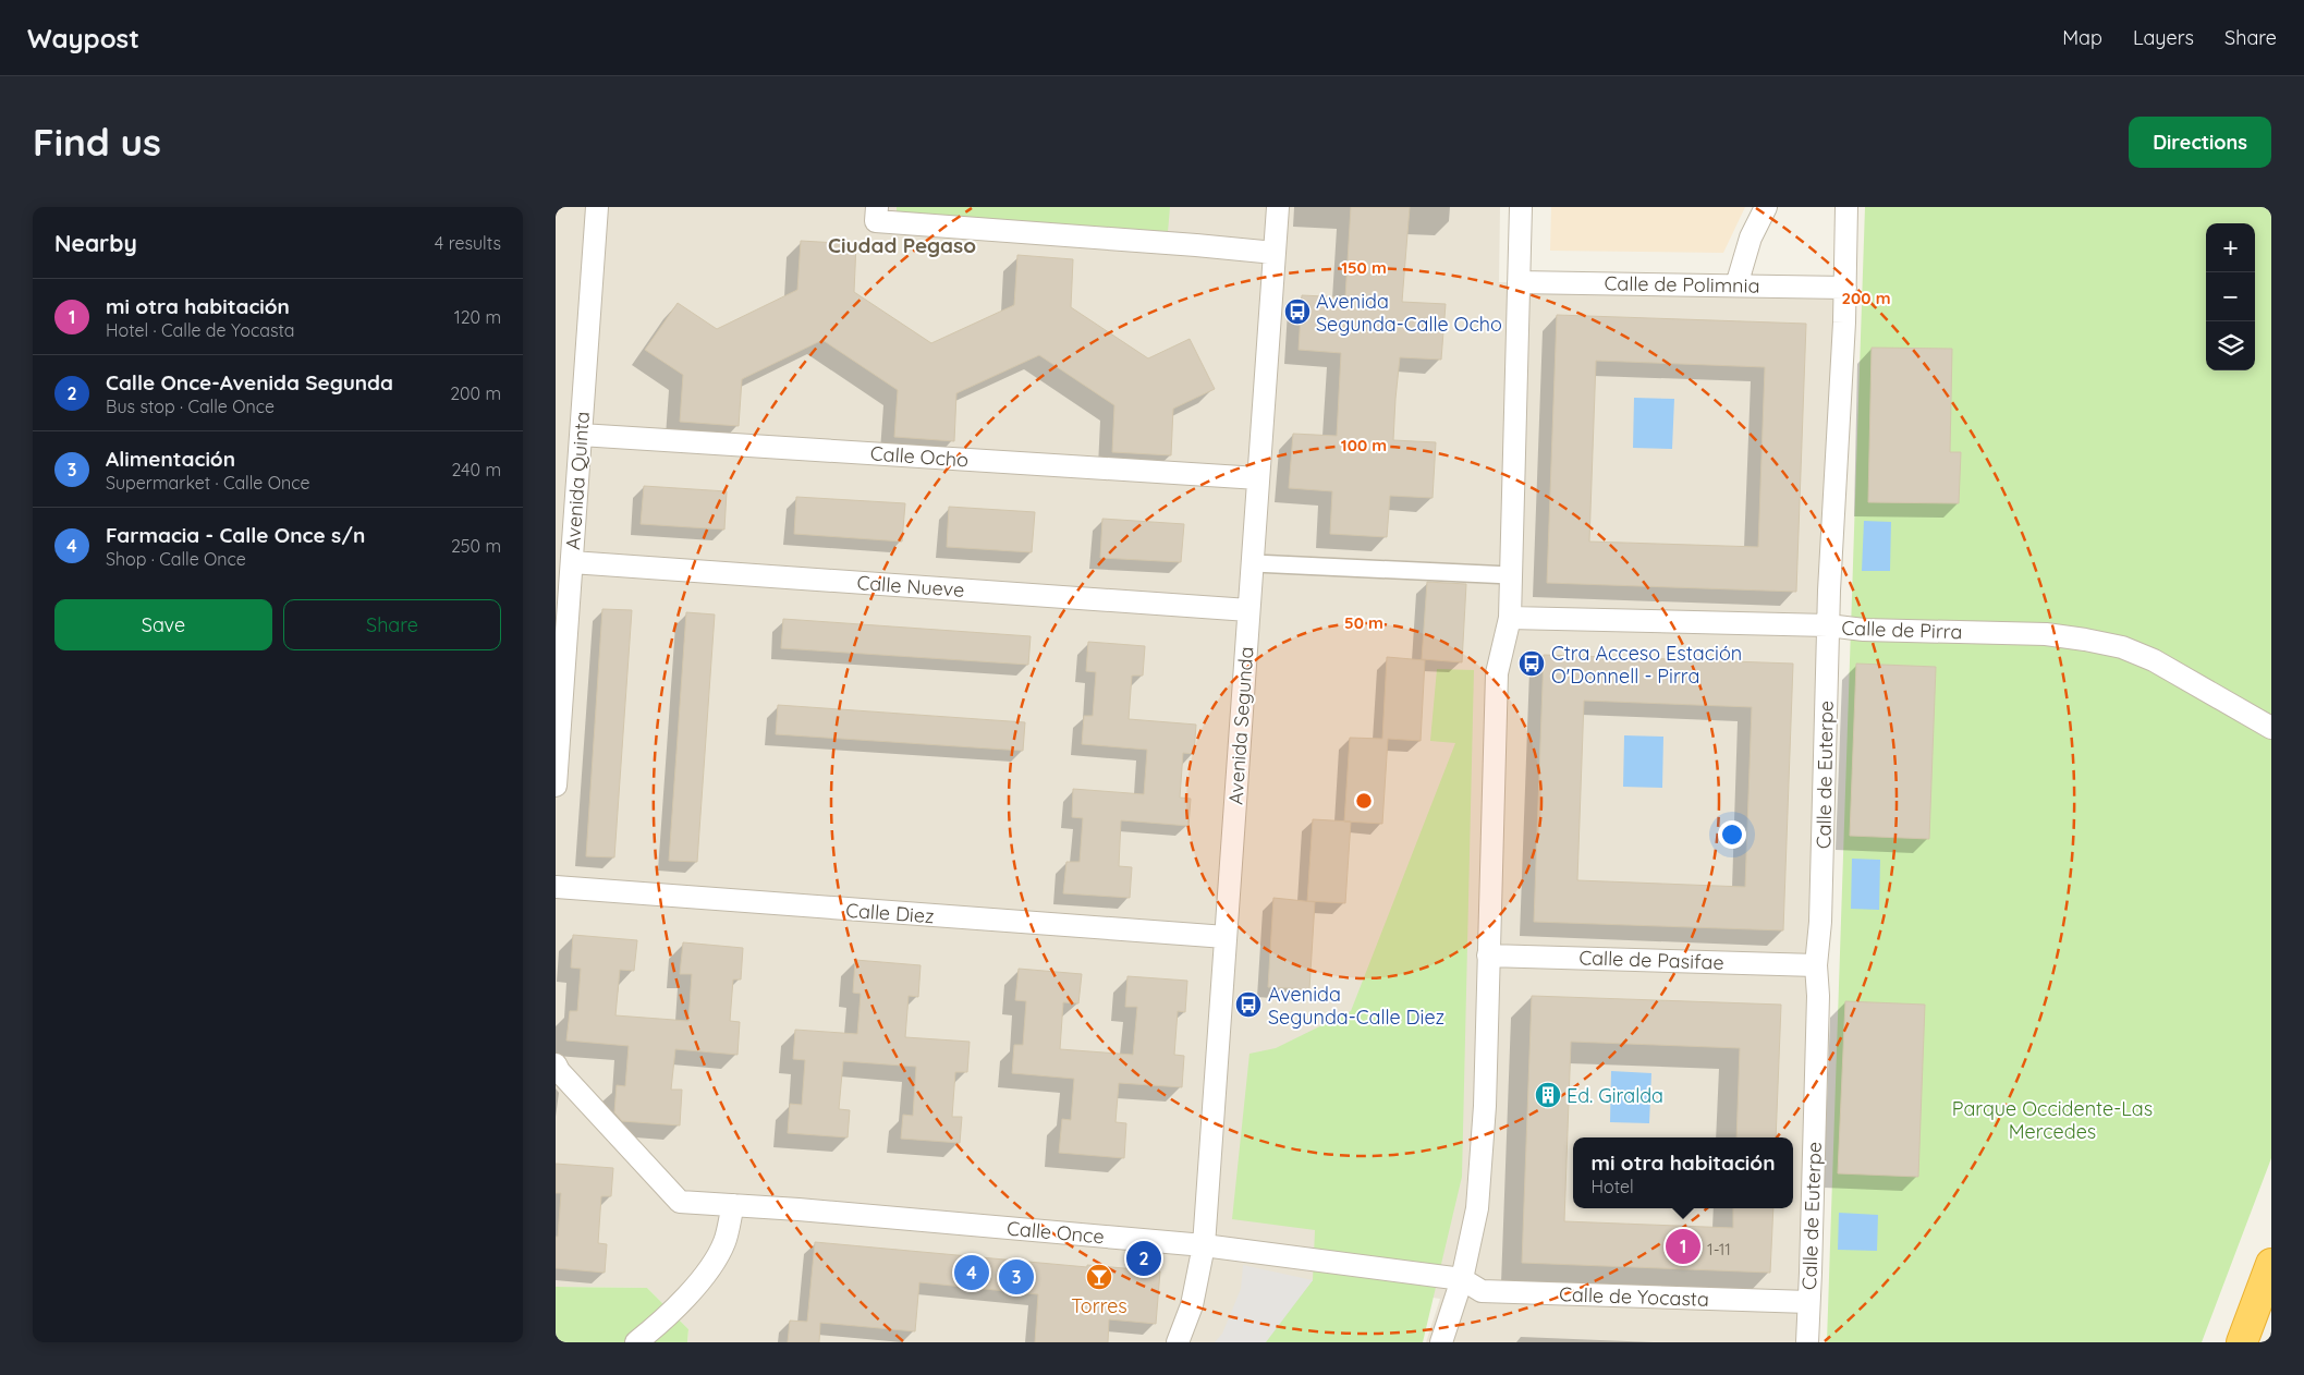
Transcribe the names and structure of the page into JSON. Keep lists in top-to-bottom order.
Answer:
{
  "streets": {
    "street": [
      "Calle de Polimnia",
      "Calle Ocho",
      "Avenida Quinta",
      "Calle Nueve",
      "Calle de Pirra",
      "Avenida Segunda",
      "Calle de Euterpe",
      "Calle Diez",
      "Calle de Pasifae",
      "Calle Once",
      "Calle de Yocasta"
    ]
  },
  "crossings": [
    ["Calle de Polimnia", "Calle de Euterpe"],
    ["Calle Ocho", "Avenida Quinta"],
    ["Calle Ocho", "Avenida Segunda"],
    ["Avenida Quinta", "Calle Nueve"],
    ["Calle Nueve", "Avenida Segunda"],
    ["Calle de Pirra", "Calle de Euterpe"],
    ["Avenida Segunda", "Calle Diez"],
    ["Avenida Segunda", "Calle Once"],
    ["Calle de Euterpe", "Calle de Pasifae"],
    ["Calle de Euterpe", "Calle de Yocasta"],
    ["Calle Once", "Calle de Yocasta"]
  ],
  "districts": ["Ciudad Pegaso"],
  "parks": ["Parque Occidente-Las Mercedes"],
  "places": {
    "bus stop": ["Avenida Segunda-Calle Ocho", "Ctra Acceso Estación O'Donnell - Pirra", "Avenida Segunda-Calle Diez"],
    "building": ["Ed. Giralda"],
    "bar": ["Torres"]
  },
  "house_numbers": ["1-11"],
  "page": {
    "header": "Waypost",
    "nav": ["Map", "Layers", "Share"],
    "buttons": [
      "Directions",
      ["Save", "Share"]
    ],
    "title": "Find us",
    "heading": ["Nearby", "4 results"],
    "map_buttons": ["+", "−"],
    "list": [
      {
        "mark": "1",
        "name": "mi otra habitación",
        "note": "Hotel · Calle de Yocasta",
        "value": "120 m"
      },
      {
        "mark": "2",
        "name": "Calle Once-Avenida Segunda",
        "note": "Bus stop · Calle Once",
        "value": "200 m"
      },
      {
        "mark": "3",
        "name": "Alimentación",
        "note": "Supermarket · Calle Once",
        "value": "240 m"
      },
      {
        "mark": "4",
        "name": "Farmacia - Calle Once s/n",
        "note": "Shop · Calle Once",
        "value": "250 m"
      }
    ],
    "popup": ["mi otra habitación", "Hotel"],
    "pins": [
      "1",
      "2",
      "4",
      "3"
    ]
  },
  "rings": [
    "150 m",
    "200 m",
    "100 m",
    "50 m"
  ]
}
